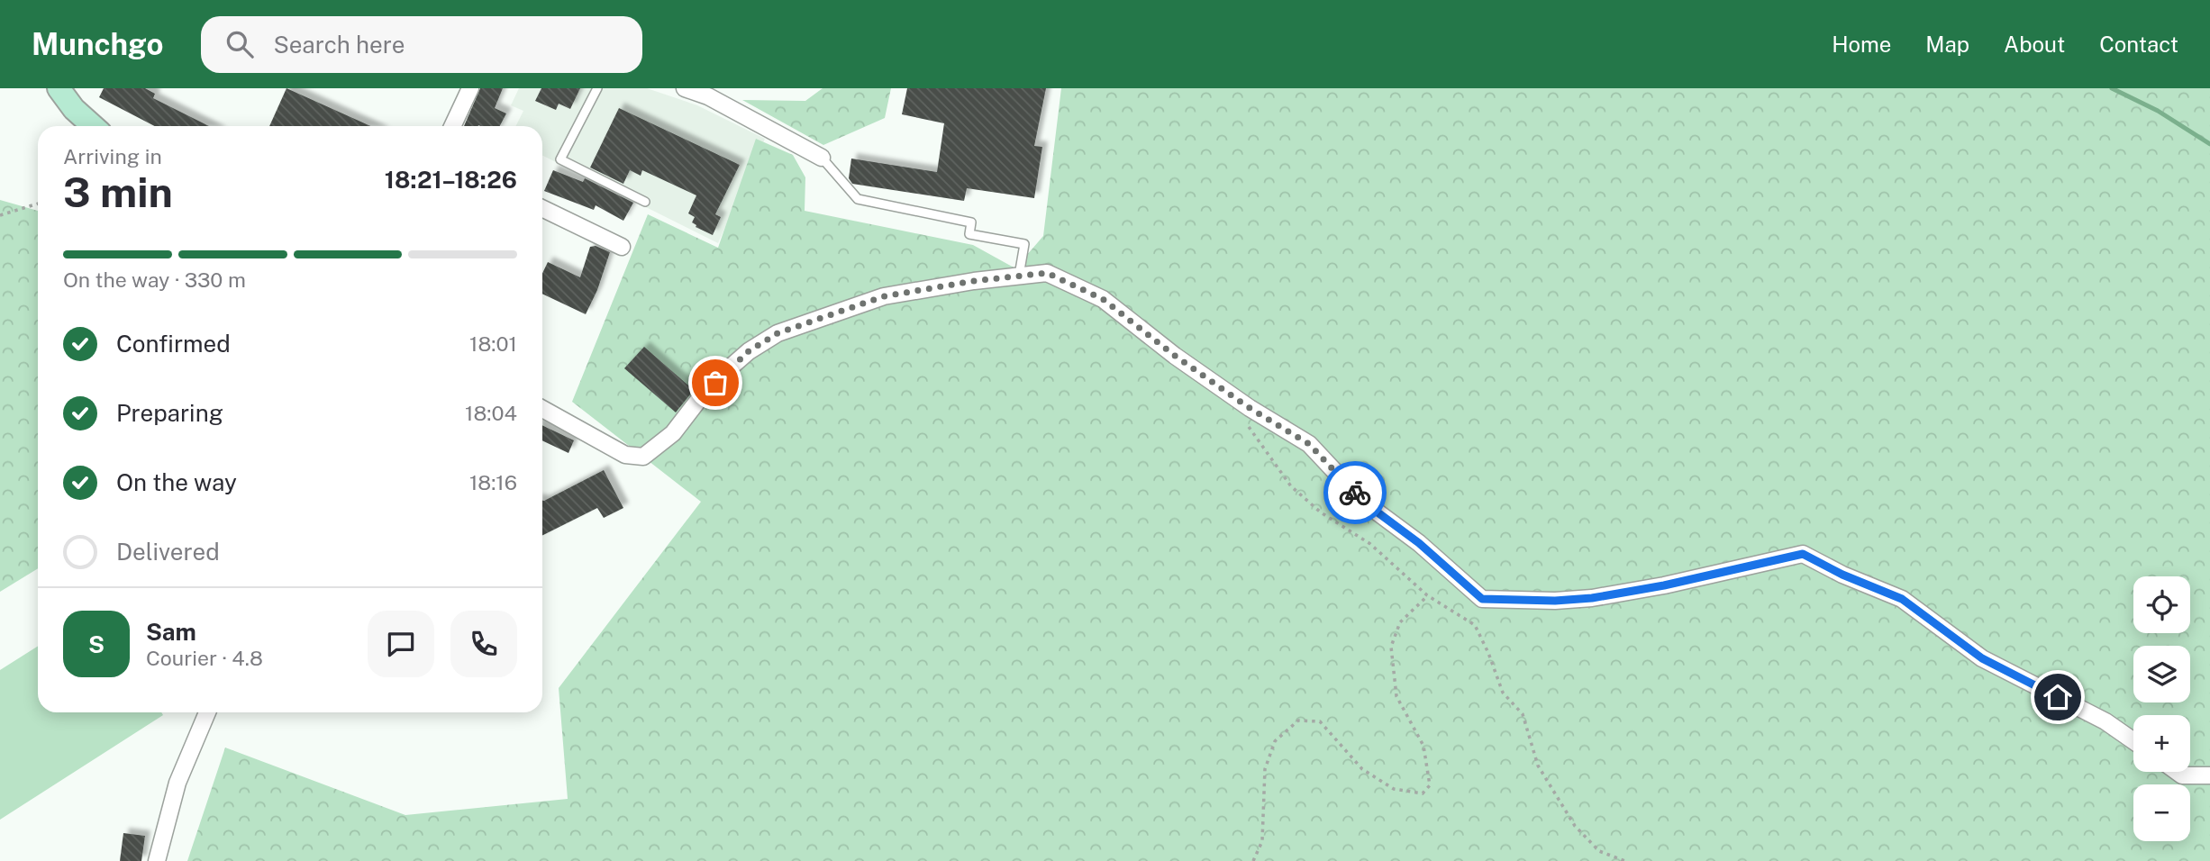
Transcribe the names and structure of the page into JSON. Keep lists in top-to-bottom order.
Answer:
{
  "page": {
    "header": "Munchgo",
    "search": "Search here",
    "nav": [
      "Home",
      "Map",
      "About",
      "Contact"
    ],
    "heading": ["3 min", "Arriving in", "18:21–18:26"],
    "panel": ["Sam", "Courier · 4.8"],
    "bar": "On the way · 330 m",
    "list": [
      ["Confirmed", "18:01"],
      ["Preparing", "18:04"],
      ["On the way", "18:16"],
      "Delivered"
    ],
    "map_buttons": ["+", "−"],
    "round": "S"
  }
}
